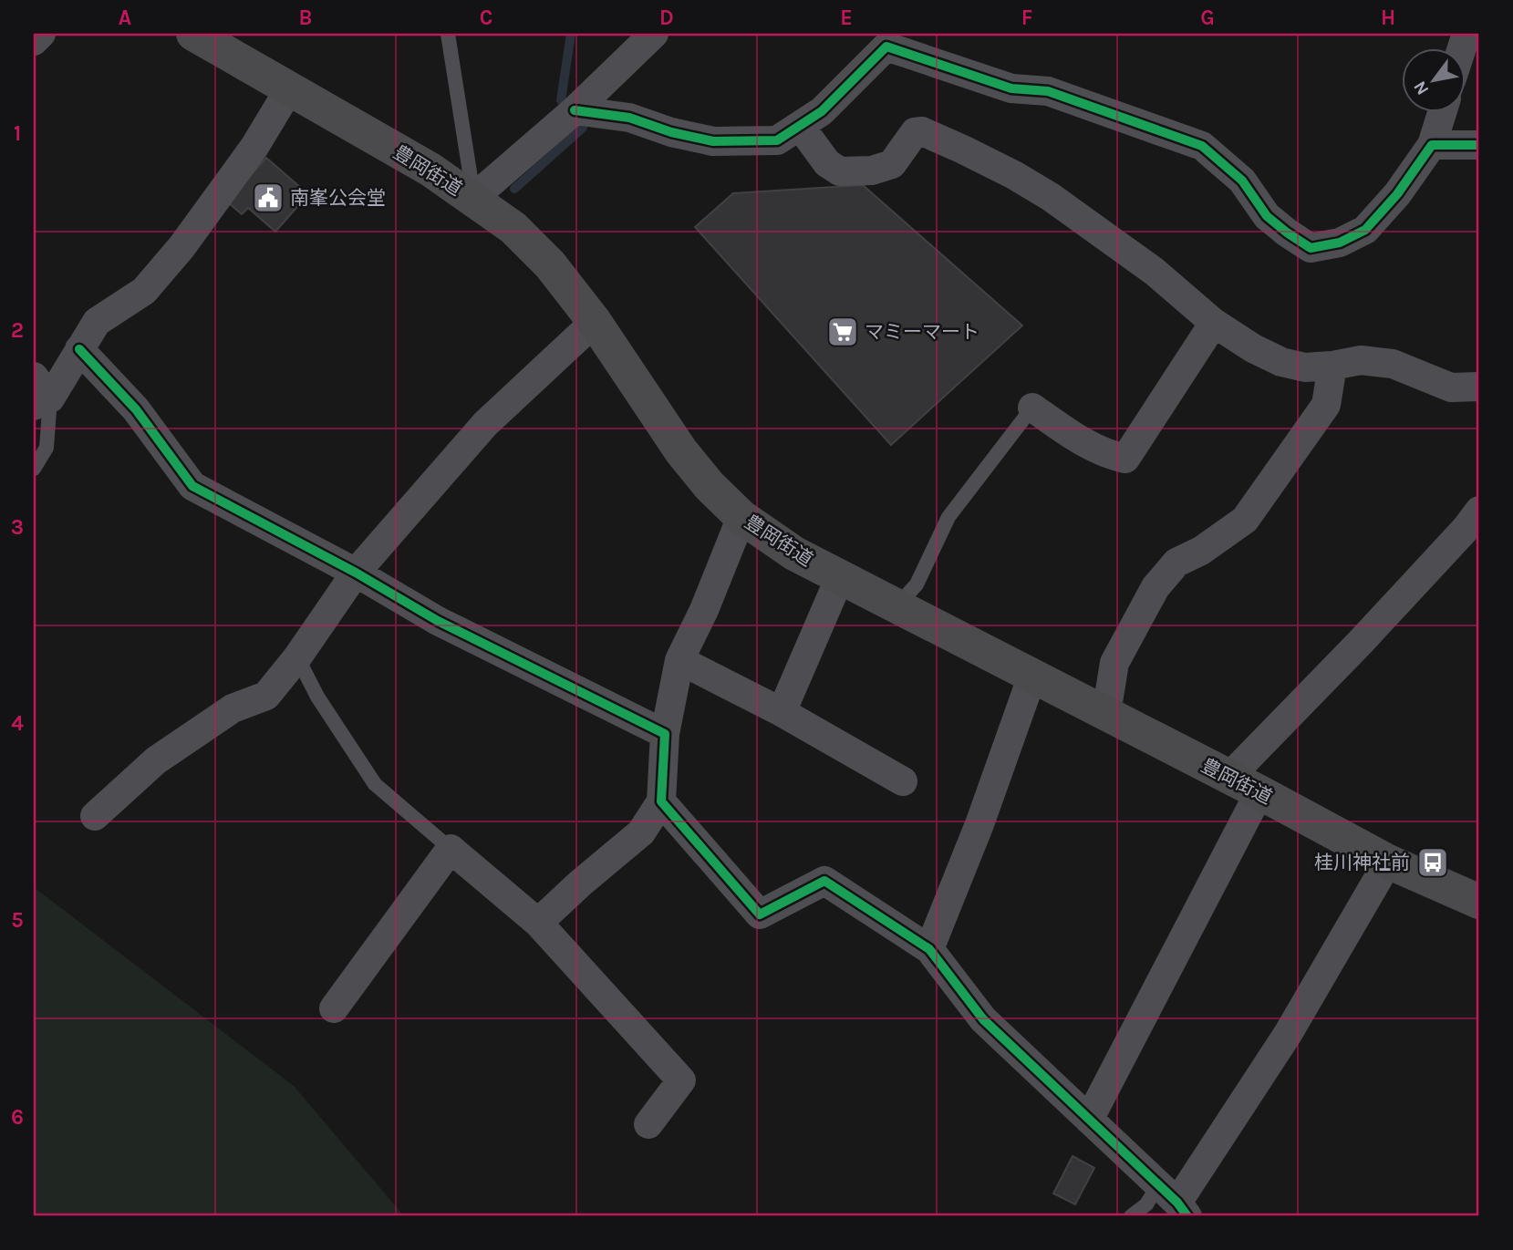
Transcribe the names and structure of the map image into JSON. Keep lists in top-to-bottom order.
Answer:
{
  "streets": {
    "main road": ["豊岡街道"]
  },
  "places": {
    "public building": ["南峯公会堂"],
    "supermarket": ["マミーマート"],
    "bus stop": ["桂川神社前"]
  },
  "north": "bottom left",
  "grid": {
    "columns": [
      "A",
      "B",
      "C",
      "D",
      "E",
      "F",
      "G",
      "H"
    ],
    "rows": [
      "1",
      "2",
      "3",
      "4",
      "5",
      "6"
    ]
  }
}
